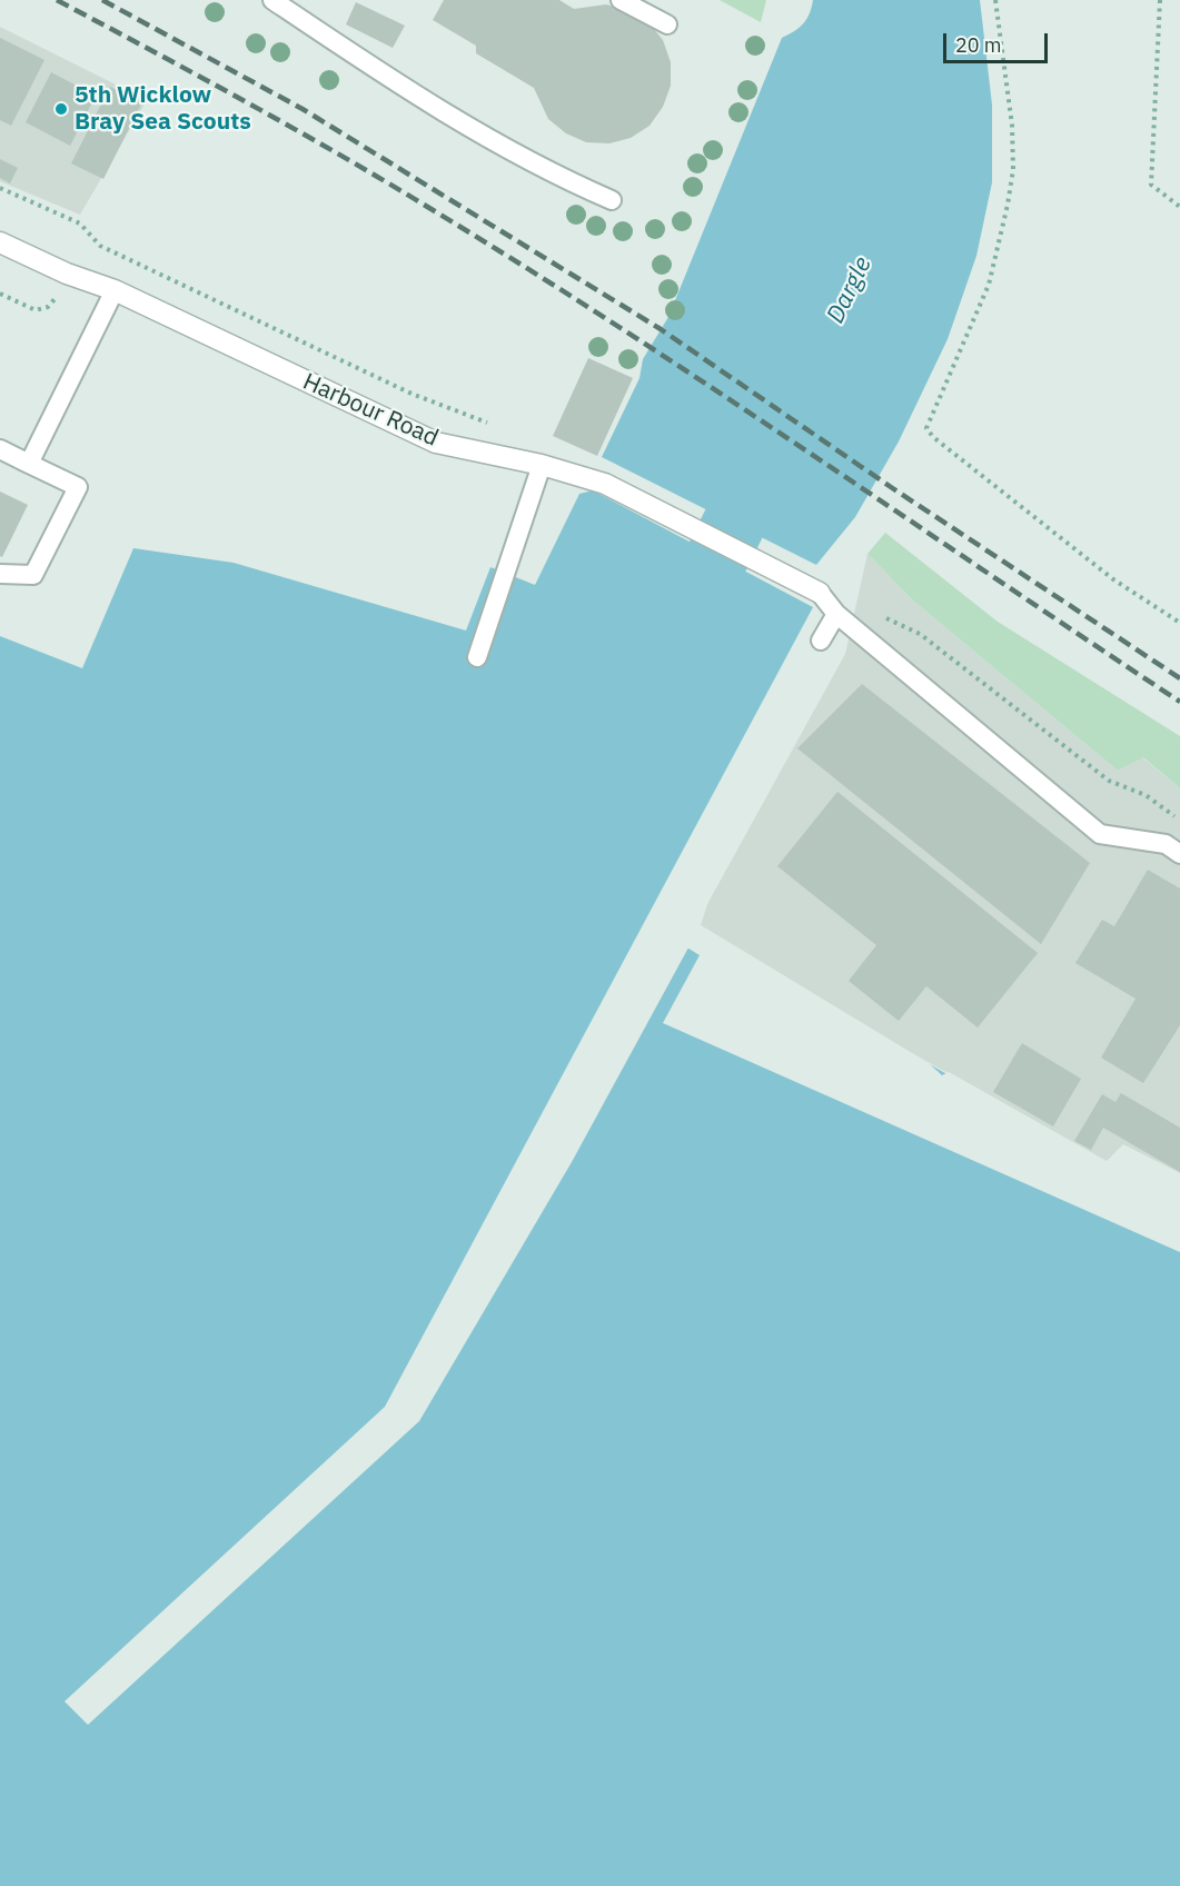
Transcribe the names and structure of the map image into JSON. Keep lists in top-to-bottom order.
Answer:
{
  "streets": {
    "street": ["Harbour Road"]
  },
  "water": ["Dargle"],
  "places": ["5th Wicklow Bray Sea Scouts"],
  "scale_bar": "20 m"
}
